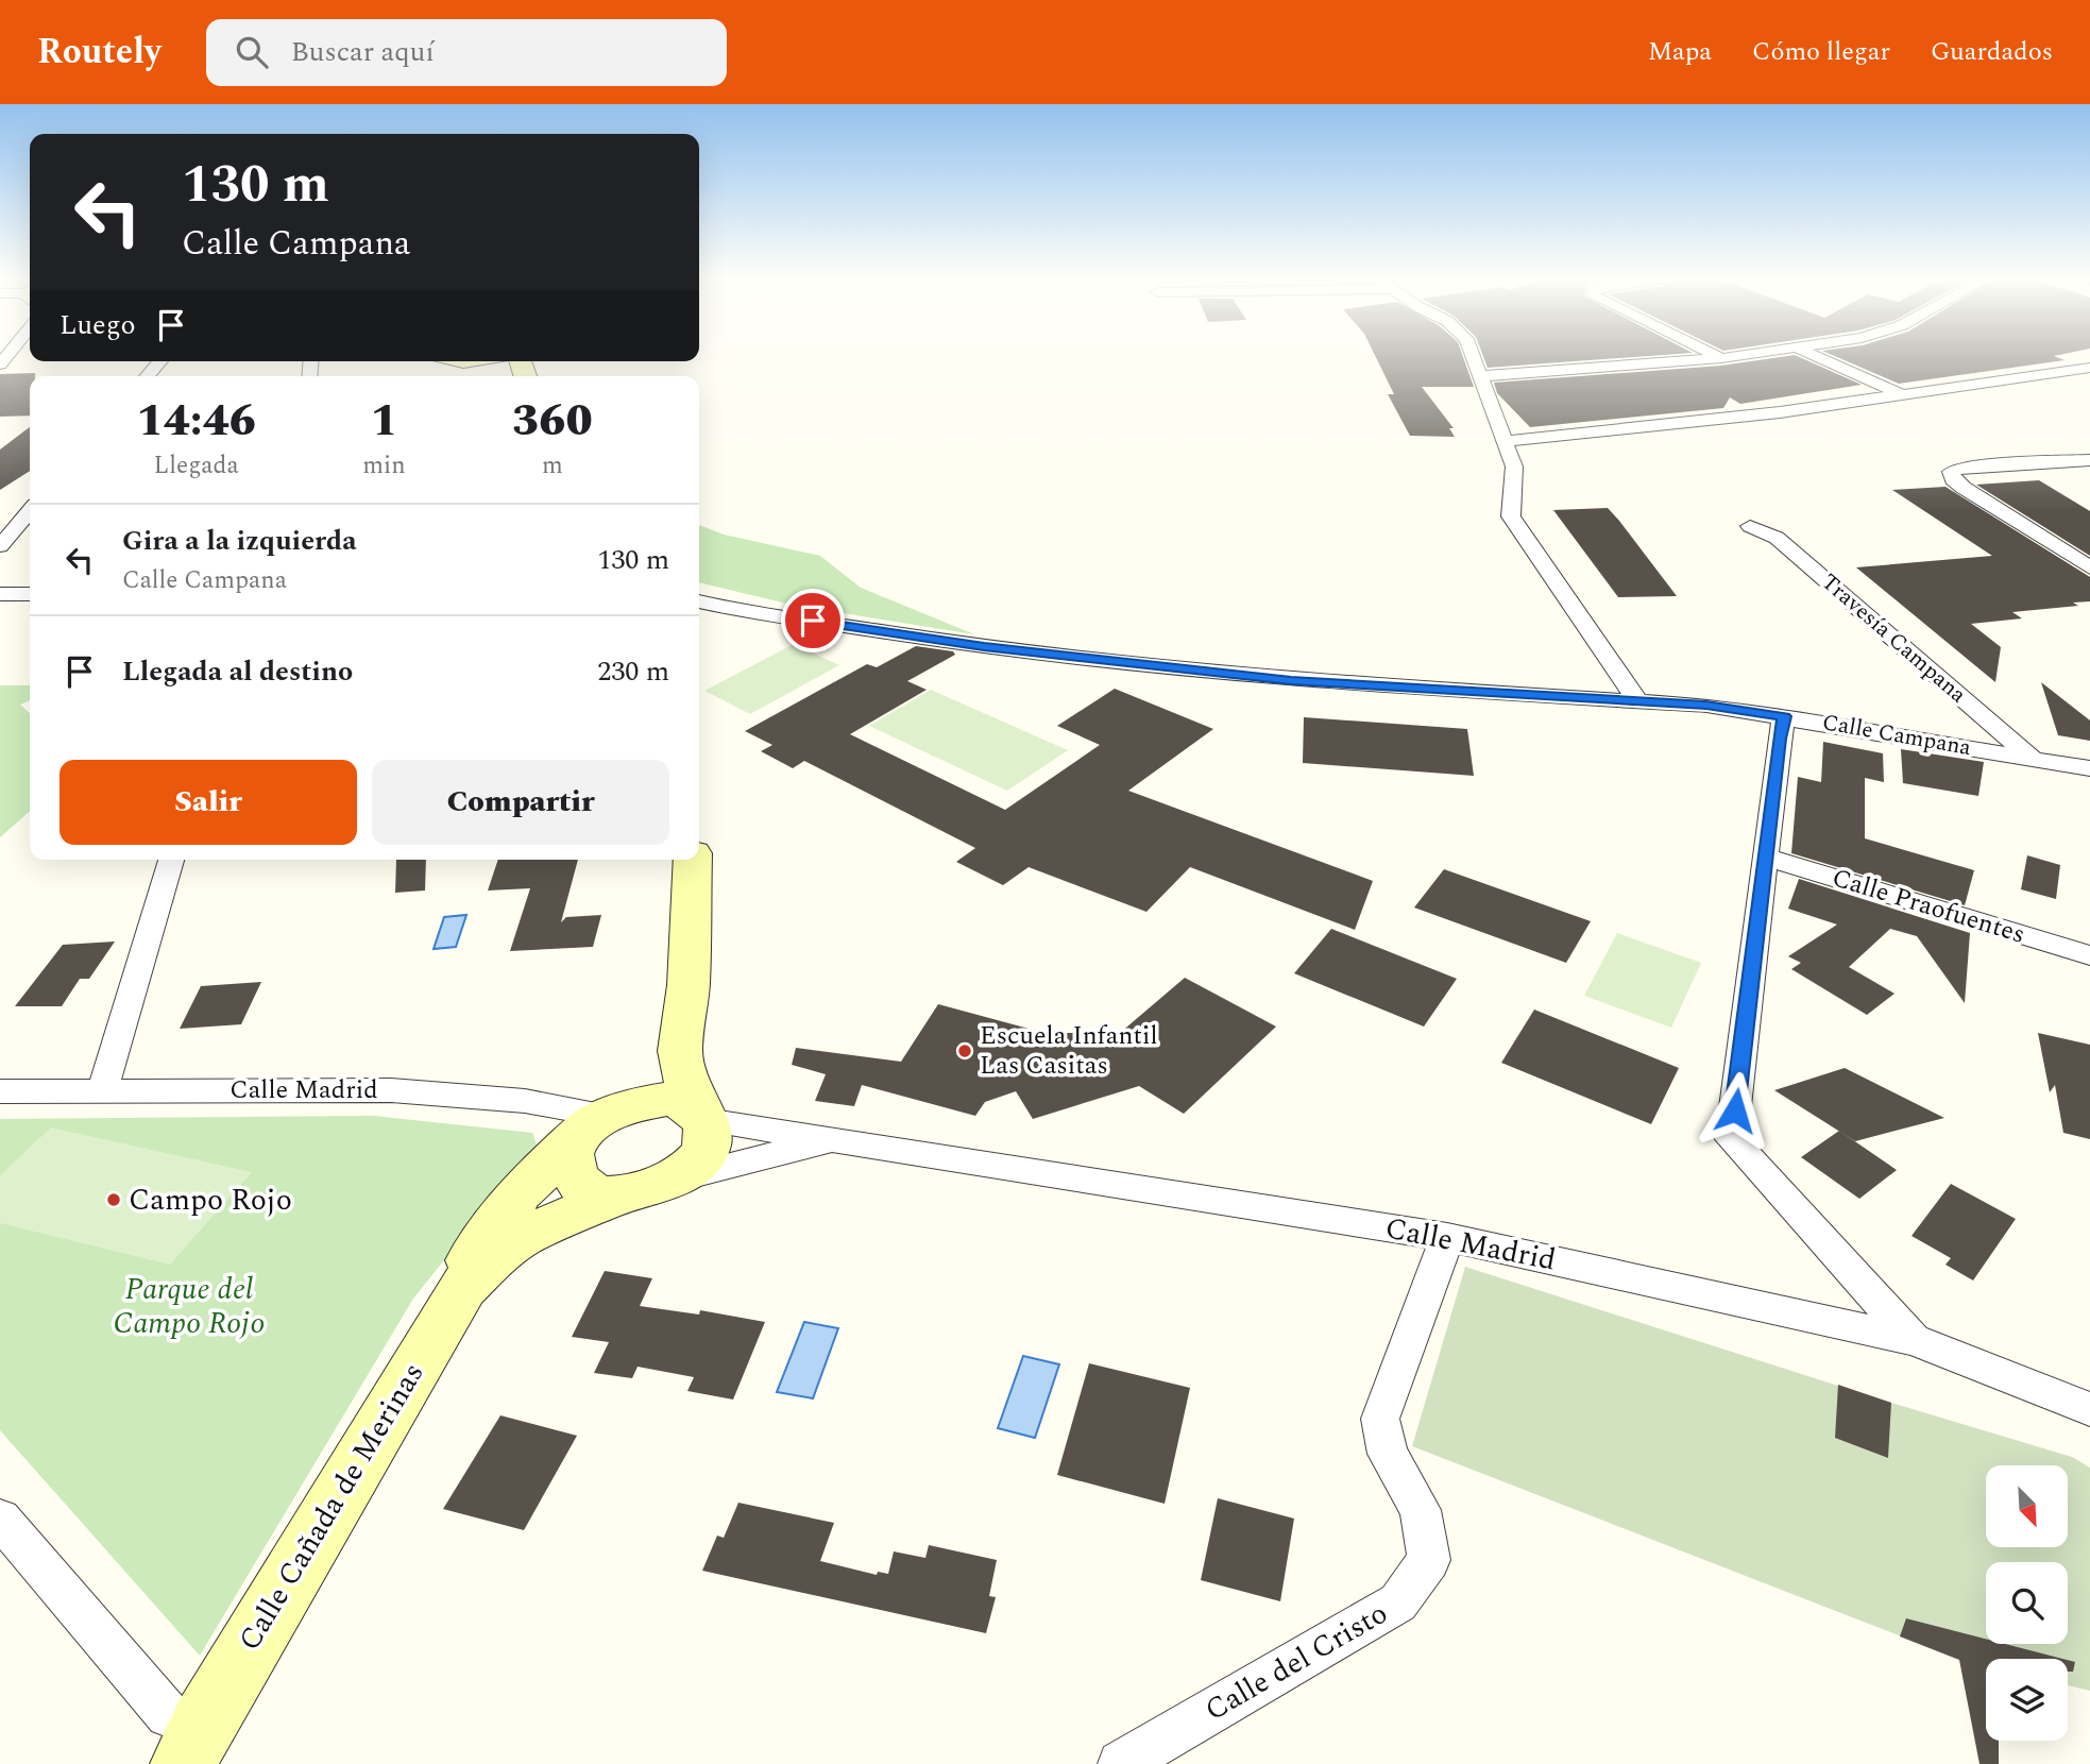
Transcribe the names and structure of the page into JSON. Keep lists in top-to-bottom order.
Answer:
{
  "streets": {
    "street": [
      "Travesía Campana",
      "Calle Campana",
      "Calle Praofuentes",
      "Calle Madrid",
      "Calle Cañada de Merinas",
      "Calle del Cristo"
    ]
  },
  "crossings": [
    ["Travesía Campana", "Calle Campana"],
    ["Calle Madrid", "Calle Cañada de Merinas"],
    ["Calle Madrid", "Calle del Cristo"]
  ],
  "parks": ["Parque del Campo Rojo"],
  "places": ["Escuela Infantil Las Casitas", "Campo Rojo"],
  "north": "bottom right",
  "page": {
    "header": "Routely",
    "search": "Buscar aquí",
    "nav": ["Mapa", "Cómo llegar", "Guardados"],
    "turn": ["130 m", "Calle Campana"],
    "then": "Luego",
    "eta": [
      "14:46",
      "Llegada",
      "1",
      "min",
      "360",
      "m"
    ],
    "list": [
      {
        "name": "Gira a la izquierda",
        "note": "Calle Campana",
        "value": "130 m"
      },
      {
        "name": "Llegada al destino",
        "value": "230 m"
      }
    ],
    "buttons": ["Salir", "Compartir"]
  }
}
